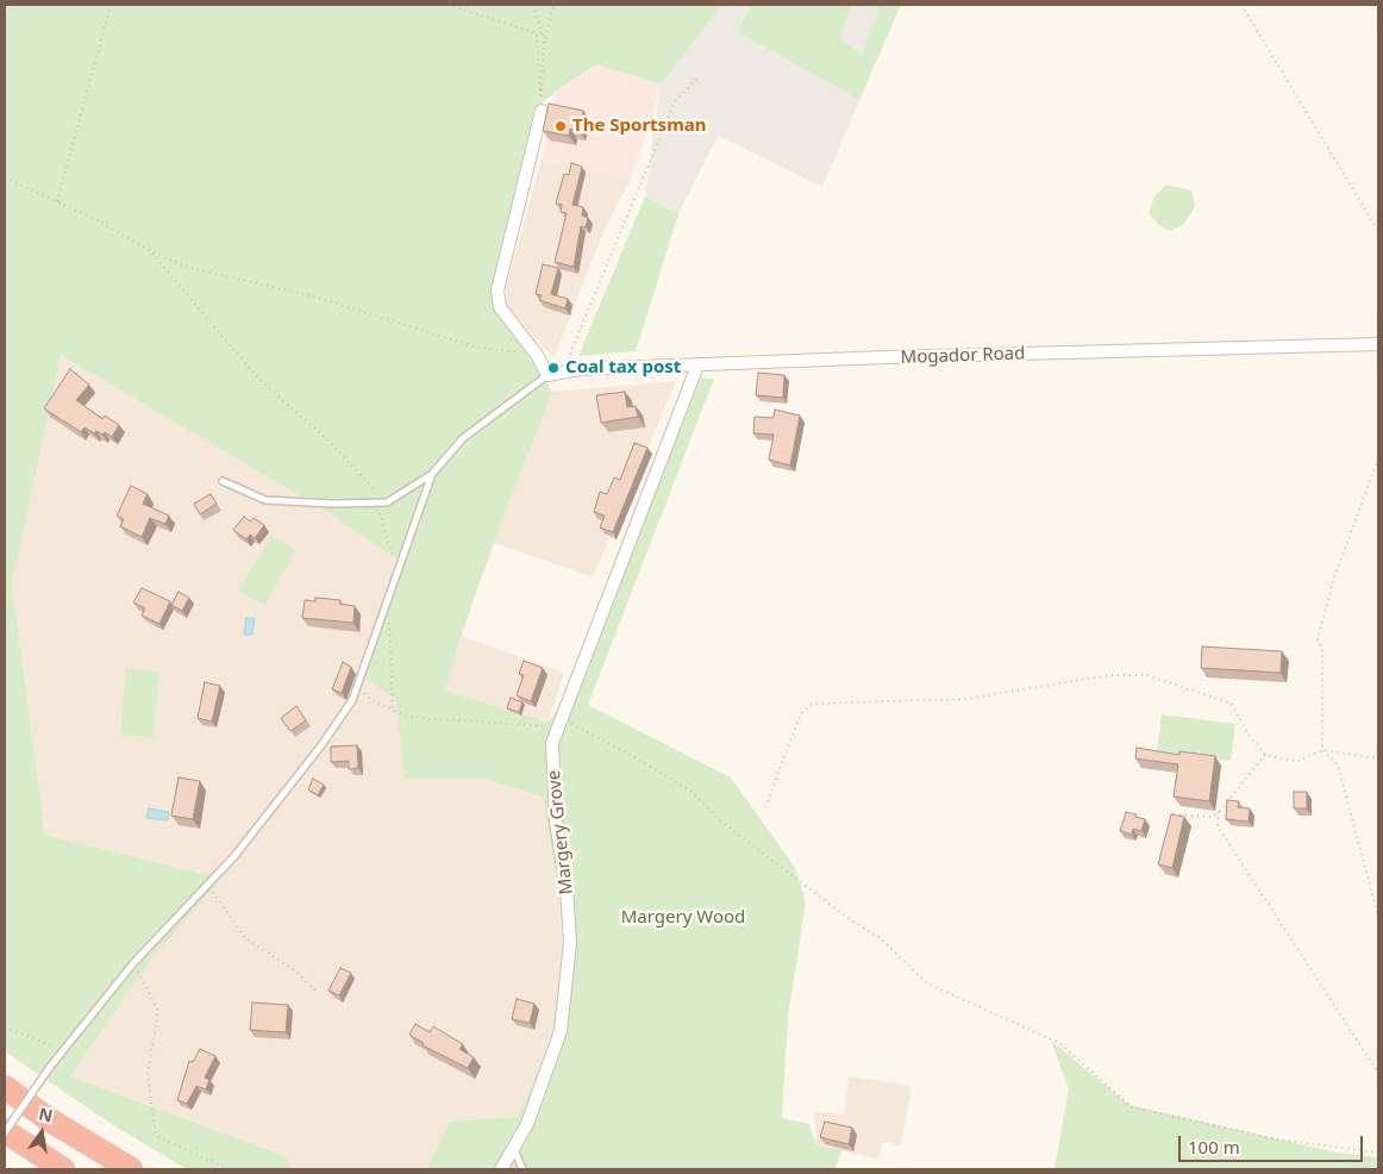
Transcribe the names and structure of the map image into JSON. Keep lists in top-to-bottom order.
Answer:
{
  "streets": {
    "street": ["Mogador Road", "Margery Grove"]
  },
  "crossings": [
    ["Mogador Road", "Margery Grove"]
  ],
  "parks": ["Margery Wood"],
  "places": ["The Sportsman", "Coal tax post"],
  "scale_bar": "100 m",
  "north": "top"
}
